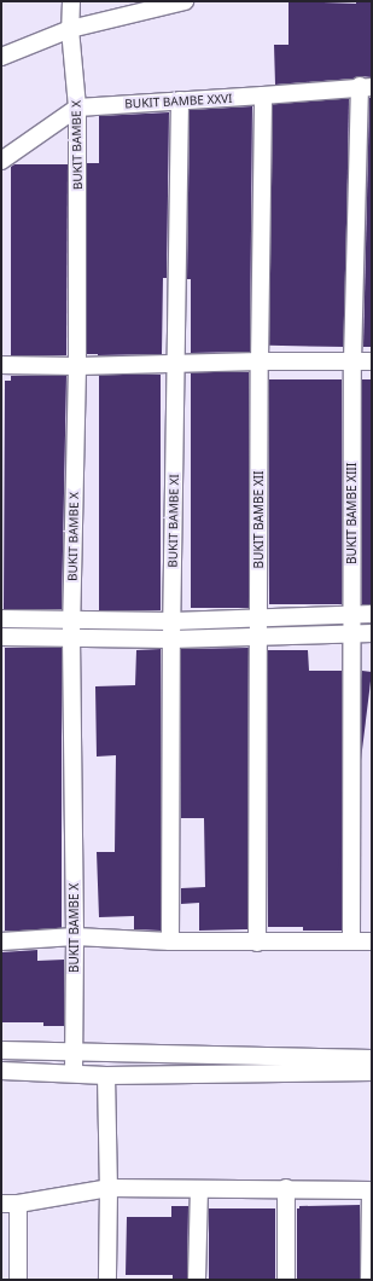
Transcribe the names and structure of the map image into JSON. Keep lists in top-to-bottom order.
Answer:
{
  "streets": {
    "street": [
      "BUKIT BAMBE XXVI",
      "BUKIT BAMBE X",
      "BUKIT BAMBE XIII",
      "BUKIT BAMBE XII",
      "BUKIT BAMBE XI"
    ]
  },
  "crossings": [
    ["BUKIT BAMBE XXVI", "BUKIT BAMBE X"],
    ["BUKIT BAMBE XXVI", "BUKIT BAMBE XIII"],
    ["BUKIT BAMBE XXVI", "BUKIT BAMBE XII"],
    ["BUKIT BAMBE XXVI", "BUKIT BAMBE XI"]
  ]
}
